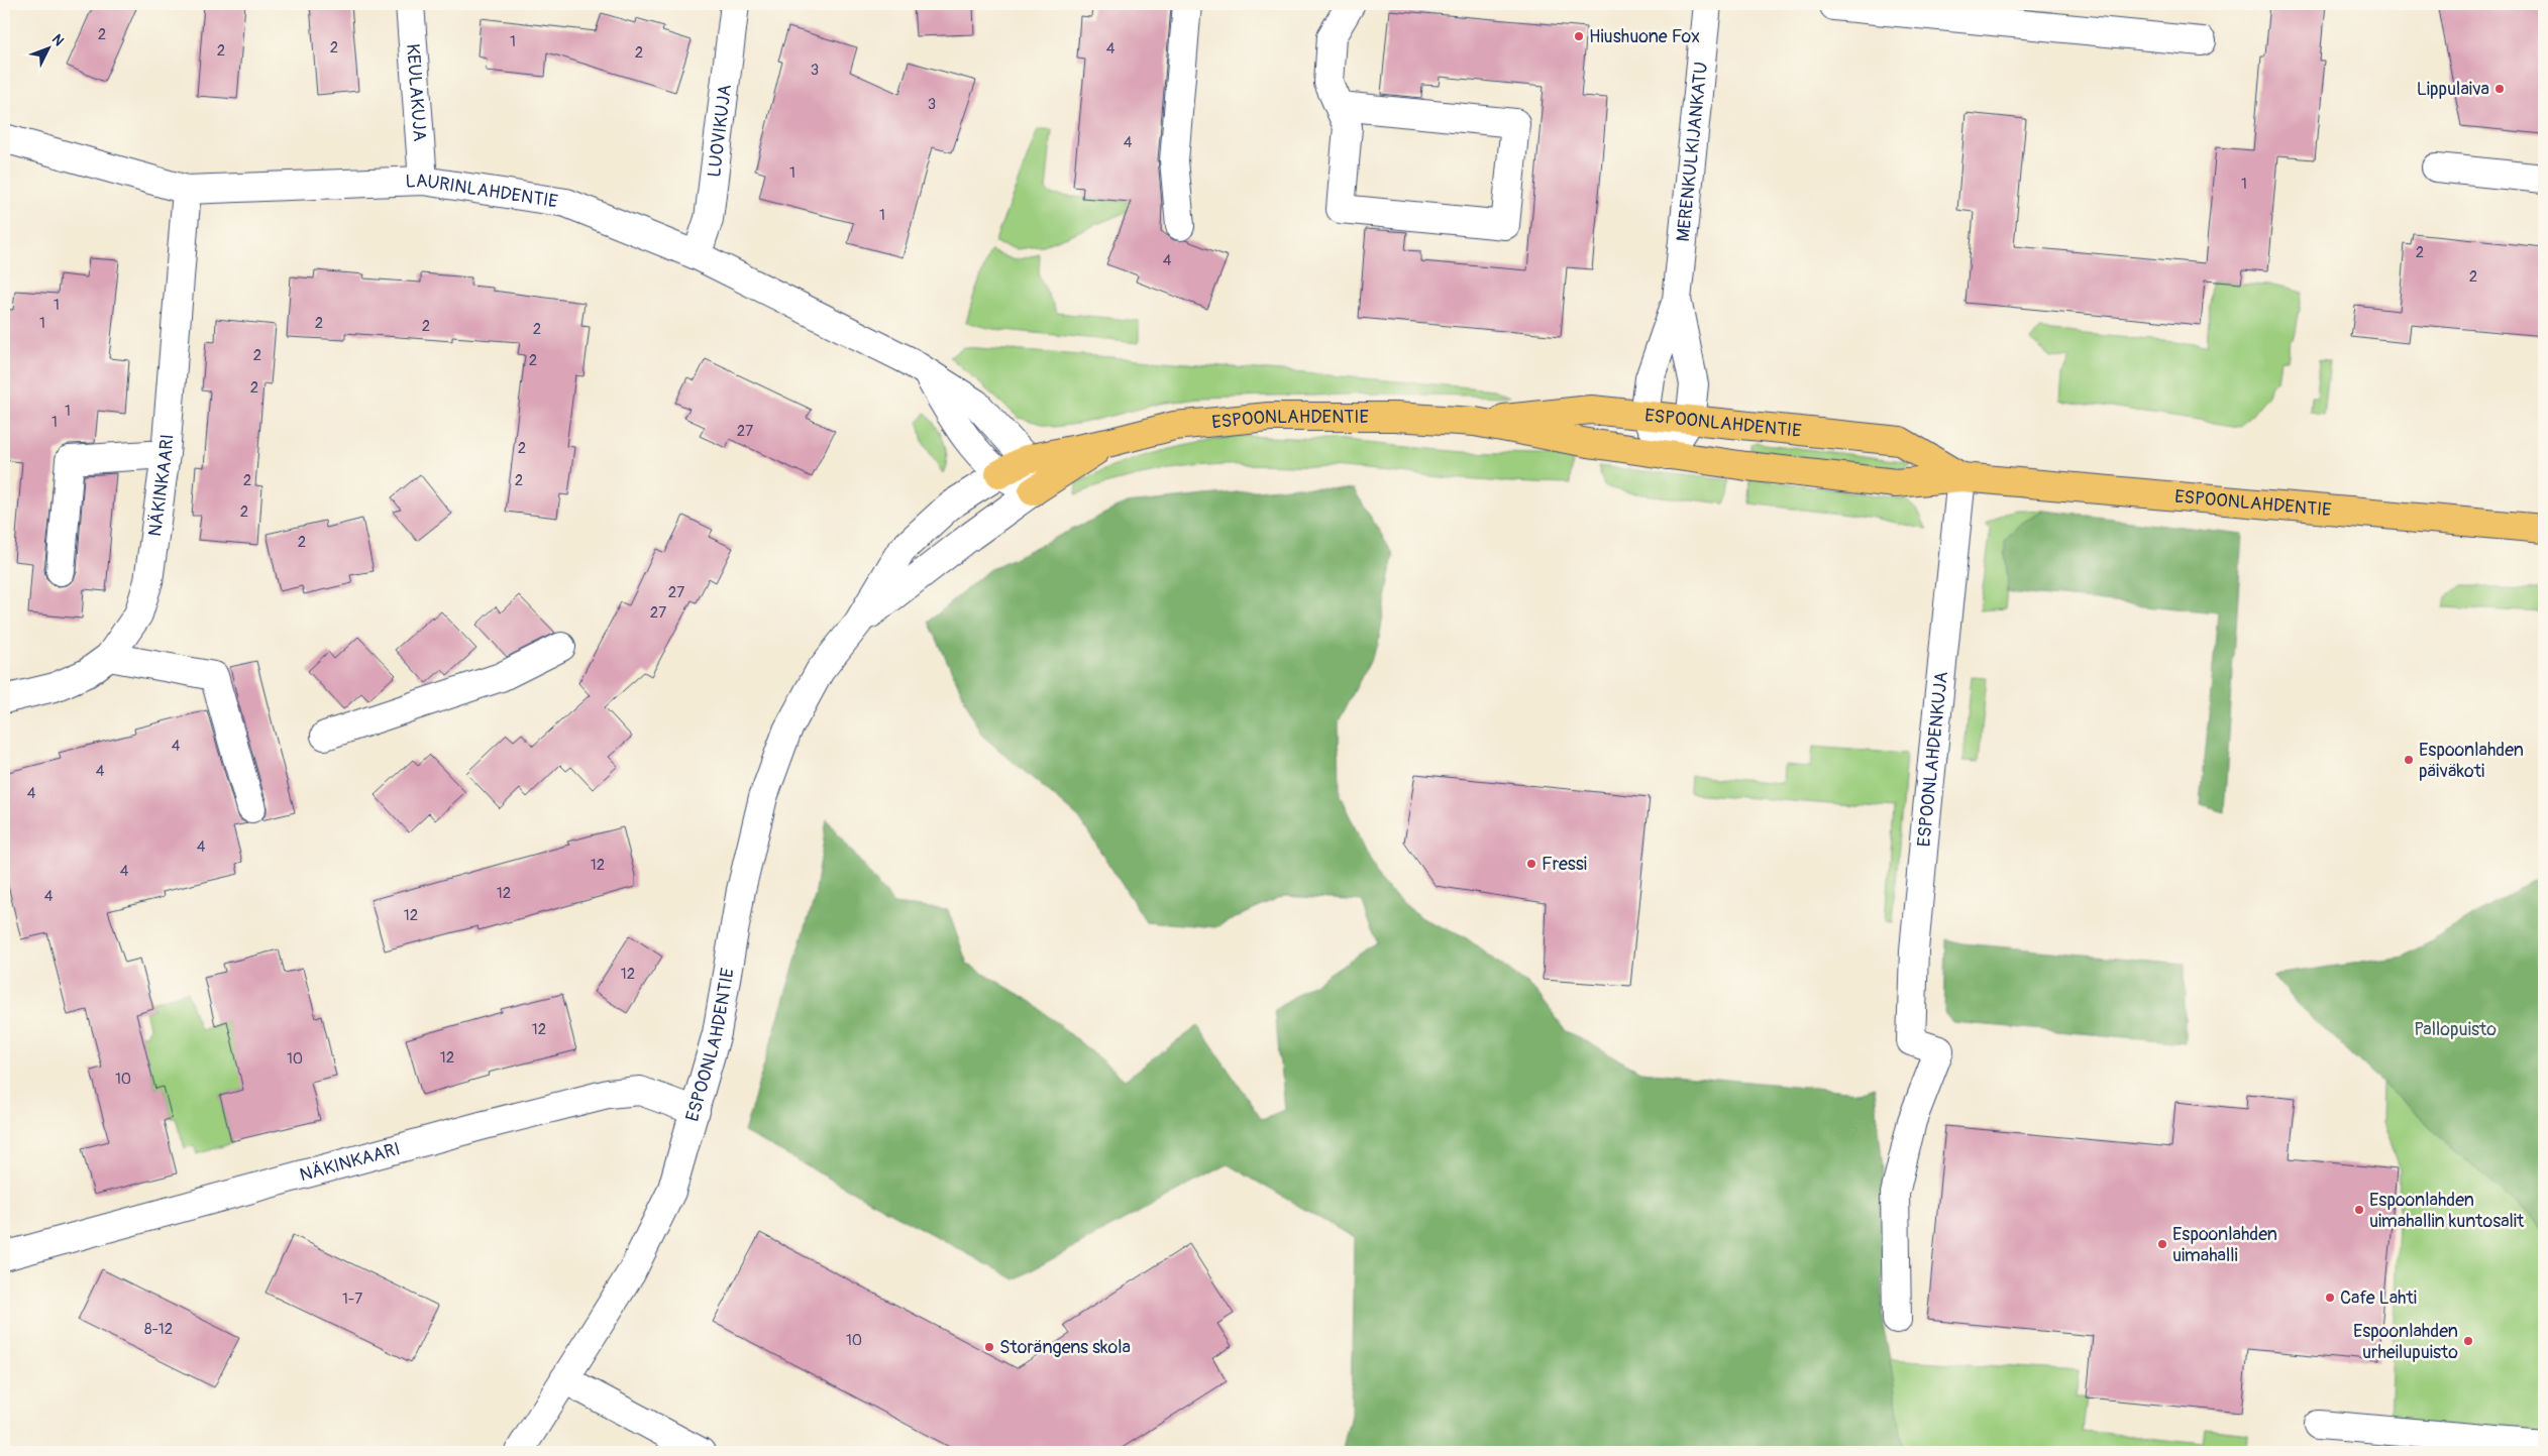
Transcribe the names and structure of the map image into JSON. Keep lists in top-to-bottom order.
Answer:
{
  "streets": {
    "main road": ["ESPOONLAHDENTIE"],
    "street": [
      "KEULAKUJA",
      "LUOVIKUJA",
      "MERENKULKIJANKATU",
      "LAURINLAHDENTIE",
      "NÄKINKAARI",
      "ESPOONLAHDENKUJA"
    ]
  },
  "crossings": [
    ["KEULAKUJA", "LAURINLAHDENTIE"],
    ["LUOVIKUJA", "LAURINLAHDENTIE"],
    ["MERENKULKIJANKATU", "ESPOONLAHDENTIE"],
    ["LAURINLAHDENTIE", "ESPOONLAHDENTIE"],
    ["LAURINLAHDENTIE", "NÄKINKAARI"],
    ["ESPOONLAHDENTIE", "NÄKINKAARI"],
    ["ESPOONLAHDENTIE", "ESPOONLAHDENKUJA"]
  ],
  "parks": ["Pallopuisto"],
  "places": [
    "Hiushuone Fox",
    "Lippulaiva",
    "Espoonlahden päiväkoti",
    "Fressi",
    "Espoonlahden uimahallin kuntosalit",
    "Espoonlahden uimahalli",
    "Cafe Lahti",
    "Espoonlahden urheilupuisto",
    "Storängens skola"
  ],
  "house_numbers": [
    "2",
    "1",
    "2",
    "4",
    "2",
    "2",
    "3",
    "3",
    "4",
    "1",
    "1",
    "1",
    "2",
    "4",
    "2",
    "1",
    "1",
    "2",
    "2",
    "2",
    "2",
    "2",
    "2",
    "1",
    "1",
    "27",
    "2",
    "2",
    "2",
    "2",
    "2",
    "27",
    "27",
    "4",
    "4",
    "4",
    "4",
    "12",
    "4",
    "12",
    "4",
    "12",
    "12",
    "12",
    "12",
    "10",
    "10",
    "1-7",
    "8-12",
    "10"
  ],
  "north": "top right"
}
